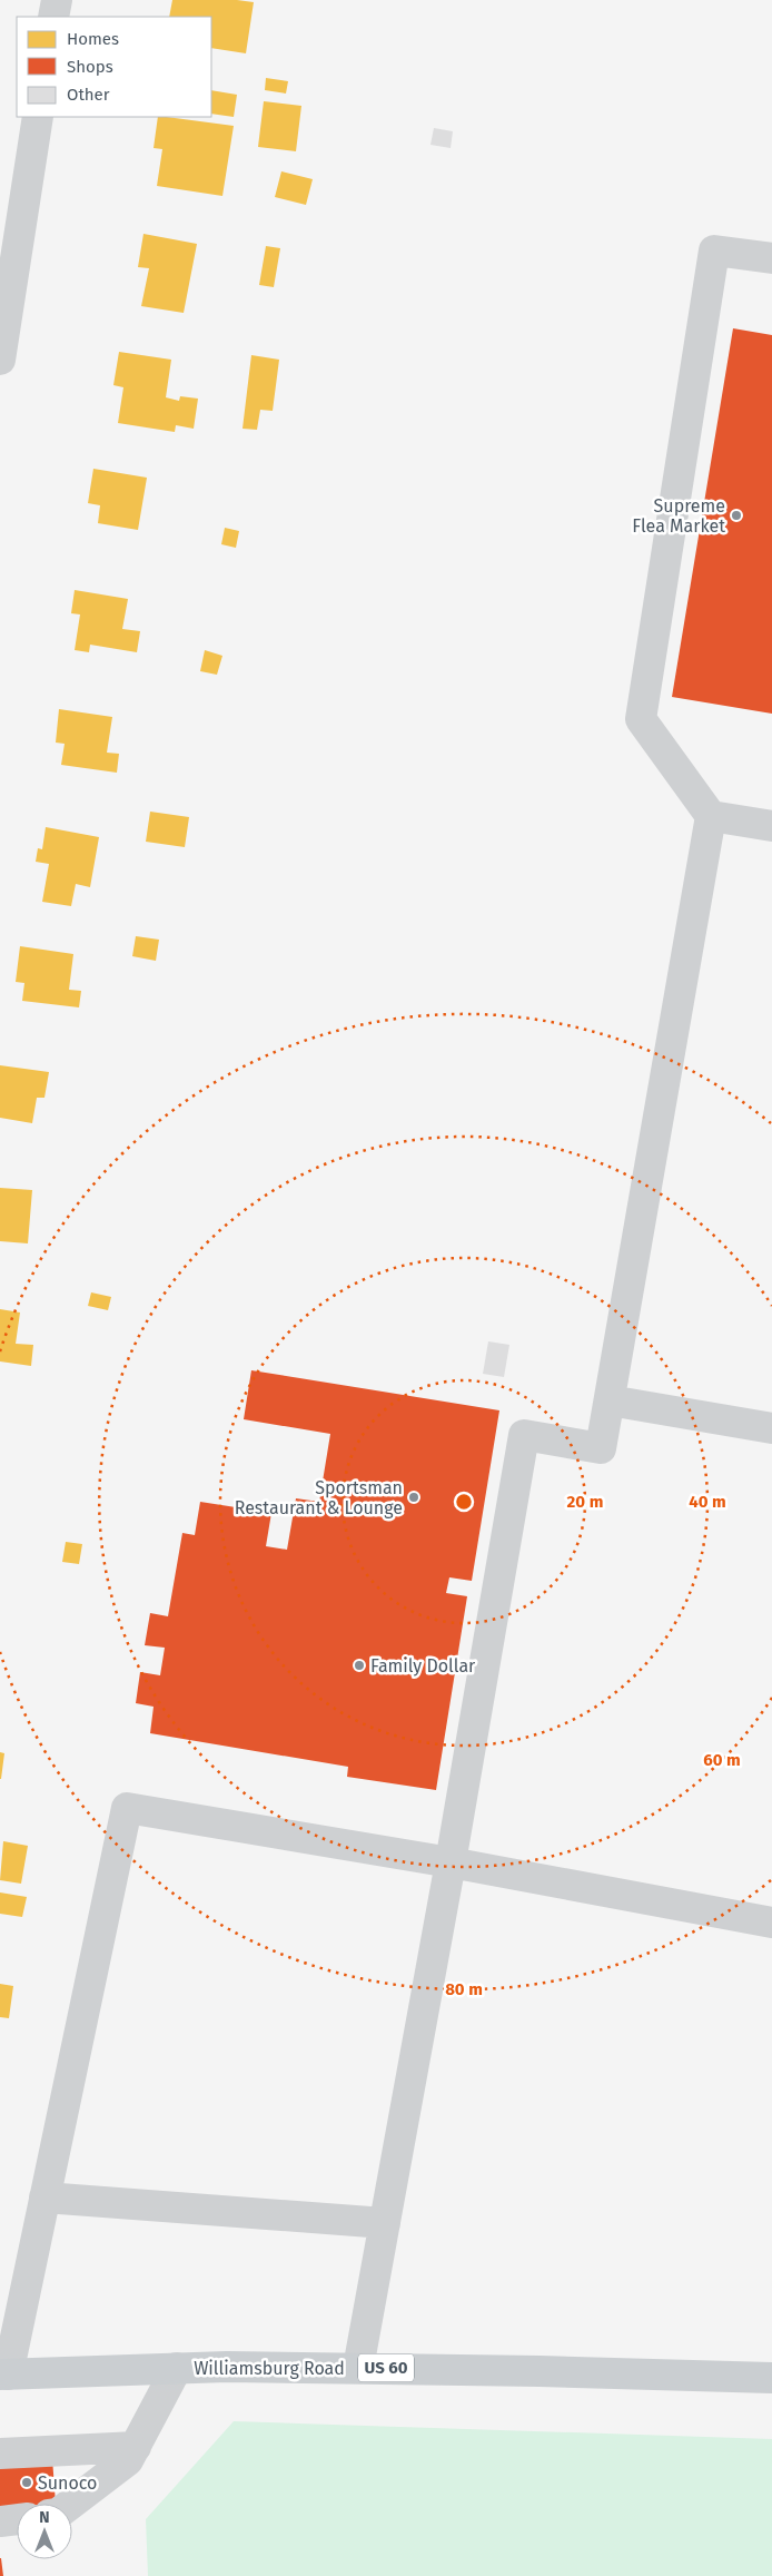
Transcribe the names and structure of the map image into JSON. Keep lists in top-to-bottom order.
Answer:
{
  "streets": {
    "main road": ["Williamsburg Road", "US 60"]
  },
  "places": [
    "Supreme Flea Market",
    "Sportsman Restaurant & Lounge",
    "Family Dollar",
    "Sunoco"
  ],
  "legend": ["Homes", "Shops", "Other"],
  "north": "top",
  "rings": [
    "20 m",
    "40 m",
    "60 m",
    "80 m"
  ]
}
